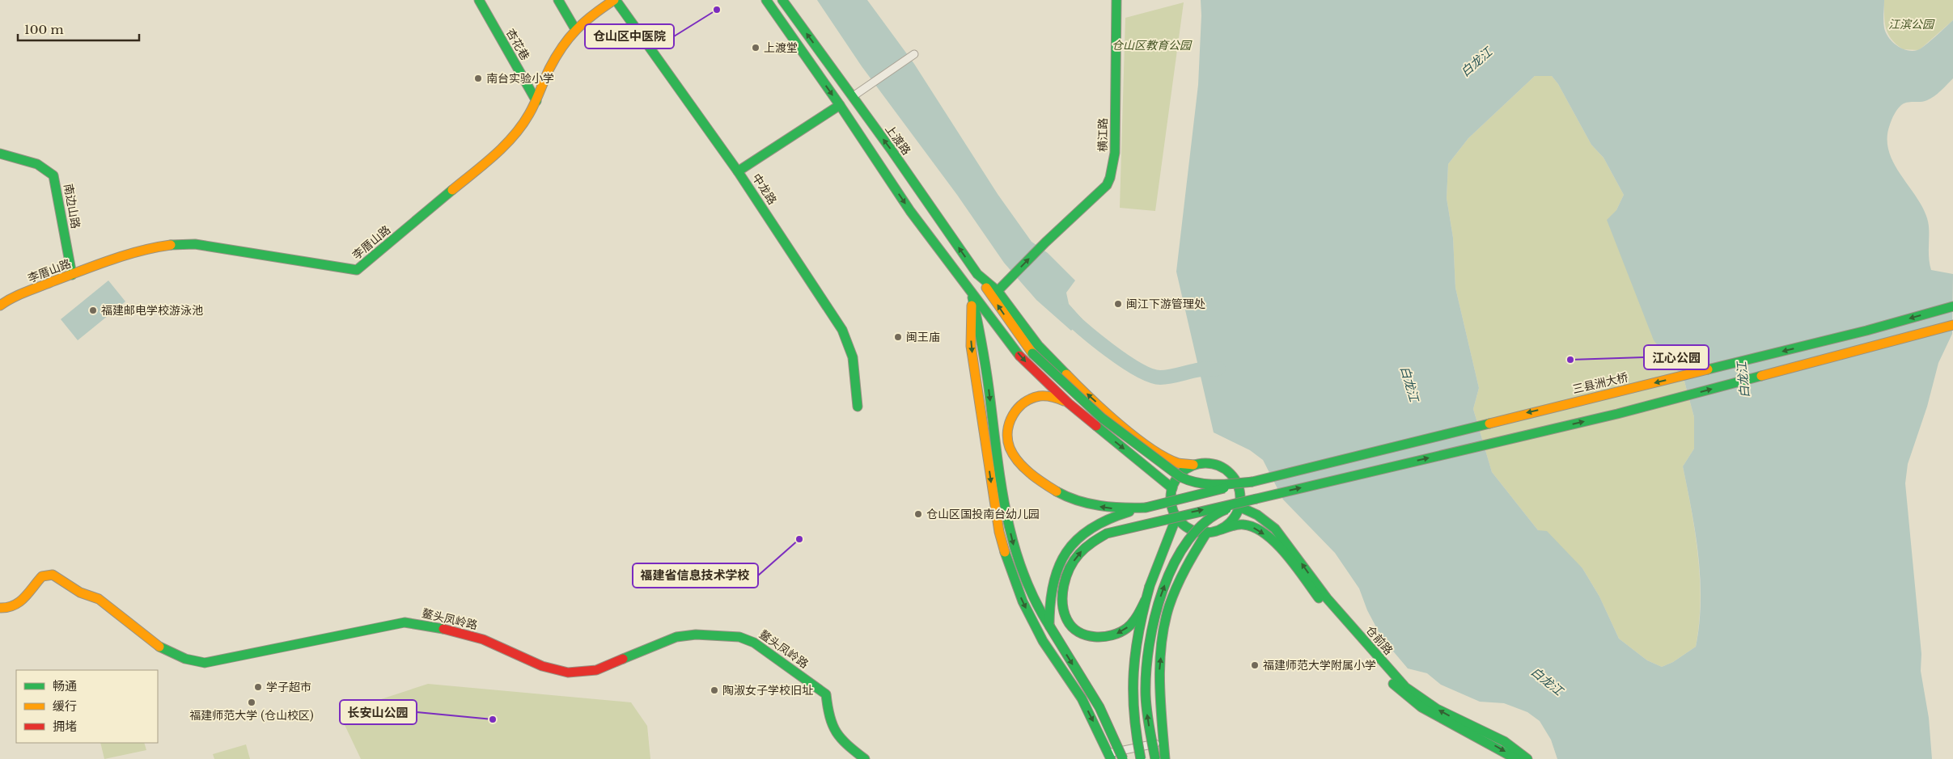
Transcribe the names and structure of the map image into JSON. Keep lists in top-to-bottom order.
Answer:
{
  "streets": {
    "main road": [
      "杏花巷",
      "横江路",
      "上渡路",
      "中龙路",
      "南边山路",
      "李厝山路",
      "三县洲大桥",
      "鳌头凤岭路",
      "仓前路"
    ]
  },
  "crossings": [
    ["杏花巷", "李厝山路"],
    ["横江路", "上渡路"],
    ["上渡路", "仓前路"],
    ["中龙路", "李厝山路"],
    ["南边山路", "李厝山路"]
  ],
  "one_way": ["横江路"],
  "water": ["白龙江"],
  "parks": ["江滨公园", "仓山区教育公园"],
  "places": [
    "仓山区中医院",
    "上渡堂",
    "南台实验小学",
    "闽江下游管理处",
    "福建邮电学校游泳池",
    "闽王庙",
    "江心公园",
    "仓山区国投南台幼儿园",
    "福建省信息技术学校",
    "福建师范大学附属小学",
    "学子超市",
    "陶淑女子学校旧址",
    "福建师范大学 (仓山校区)",
    "长安山公园"
  ],
  "legend": ["畅通", "缓行", "拥堵"],
  "scale_bar": "100 m"
}
